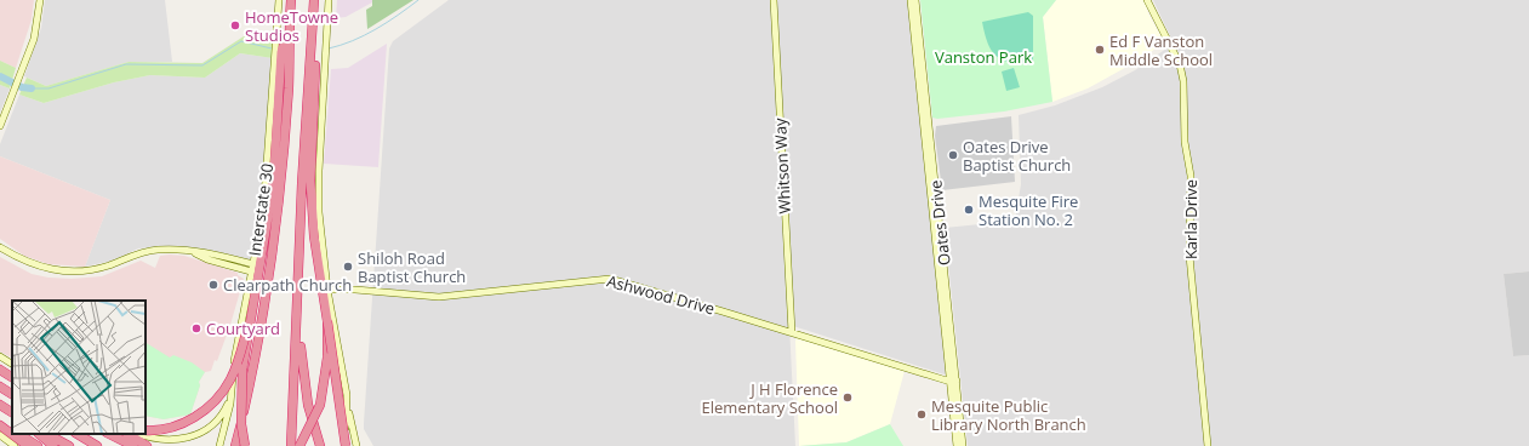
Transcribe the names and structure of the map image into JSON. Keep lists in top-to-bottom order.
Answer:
{
  "streets": {
    "street": [
      "Whitson Way",
      "Interstate 30",
      "Karla Drive",
      "Oates Drive",
      "Ashwood Drive"
    ]
  },
  "crossings": [
    ["Whitson Way", "Ashwood Drive"],
    ["Oates Drive", "Ashwood Drive"]
  ],
  "parks": ["Vanston Park"],
  "places": [
    "HomeTowne Studios",
    "Ed F Vanston Middle School",
    "Oates Drive Baptist Church",
    "Mesquite Fire Station No. 2",
    "Shiloh Road Baptist Church",
    "Clearpath Church",
    "Courtyard",
    "J H Florence Elementary School",
    "Mesquite Public Library North Branch"
  ]
}
